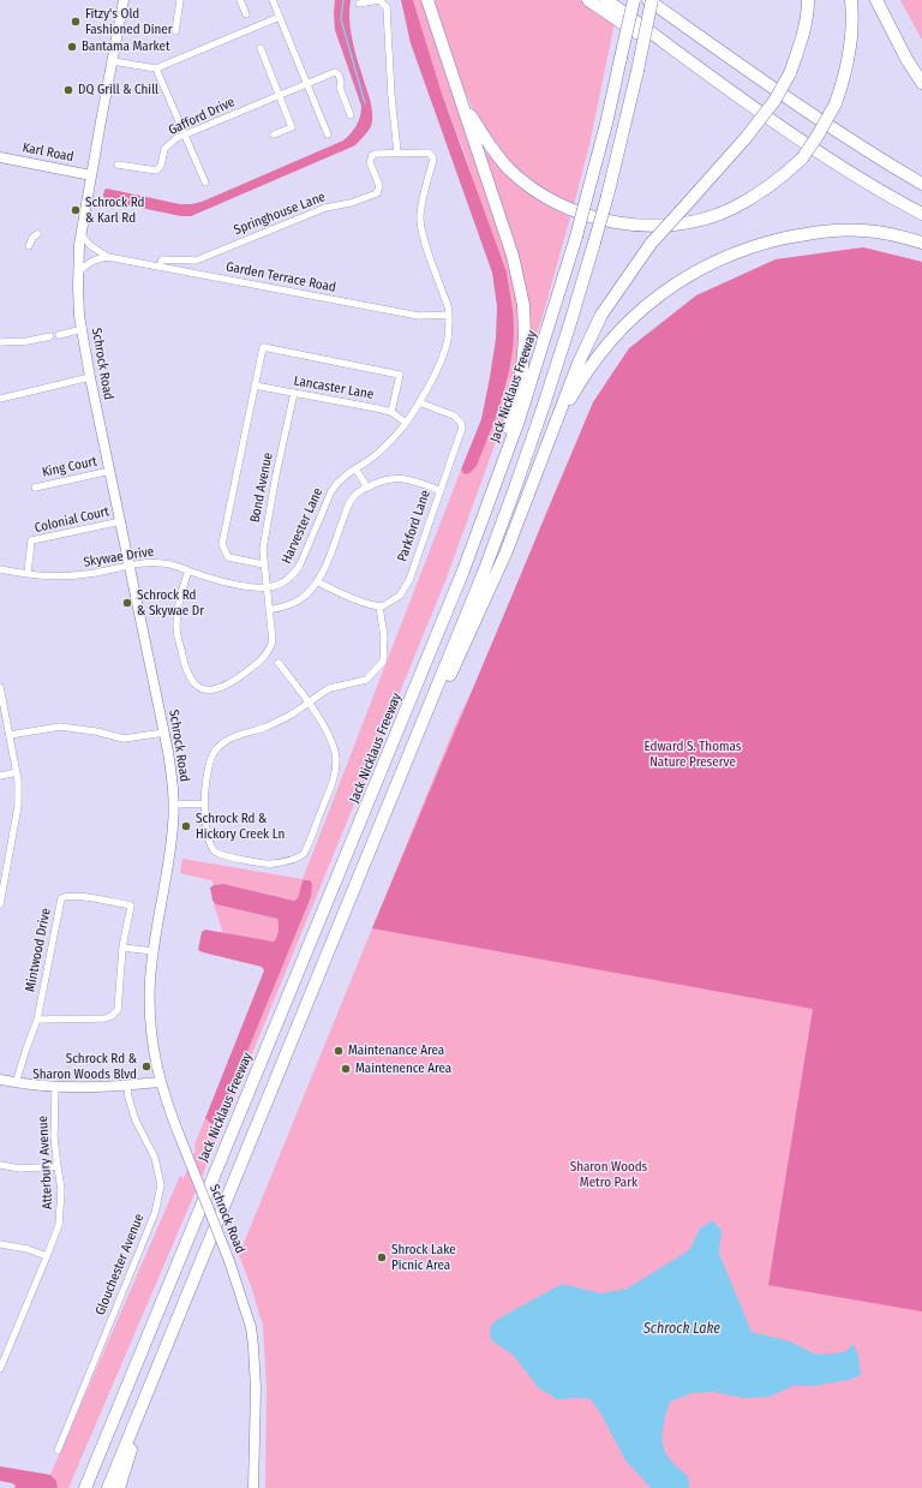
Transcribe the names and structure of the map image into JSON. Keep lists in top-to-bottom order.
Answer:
{
  "streets": {
    "highway": ["Jack Nicklaus Freeway"],
    "main road": ["Karl Road", "Schrock Road"],
    "street": [
      "Gafford Drive",
      "Springhouse Lane",
      "Garden Terrace Road",
      "Lancaster Lane",
      "King Court",
      "Bond Avenue",
      "Colonial Court",
      "Harvester Lane",
      "Parkford Lane",
      "Skywae Drive",
      "Mintwood Drive",
      "Atterbury Avenue",
      "Glouchester Avenue"
    ]
  },
  "crossings": [
    ["Karl Road", "Schrock Road"],
    ["Springhouse Lane", "Garden Terrace Road"],
    ["Springhouse Lane", "Harvester Lane"],
    ["Garden Terrace Road", "Schrock Road"],
    ["Garden Terrace Road", "Harvester Lane"],
    ["Schrock Road", "King Court"],
    ["Schrock Road", "Colonial Court"],
    ["Schrock Road", "Skywae Drive"],
    ["Lancaster Lane", "Bond Avenue"],
    ["Lancaster Lane", "Harvester Lane"],
    ["Bond Avenue", "Harvester Lane"],
    ["Bond Avenue", "Skywae Drive"],
    ["Colonial Court", "Skywae Drive"],
    ["Harvester Lane", "Parkford Lane"],
    ["Harvester Lane", "Skywae Drive"]
  ],
  "water": ["Schrock Lake"],
  "parks": ["Edward S. Thomas Nature Preserve", "Sharon Woods Metro Park"],
  "places": [
    "Fitzy's Old Fashioned Diner",
    "Bantama Market",
    "DQ Grill & Chill",
    "Schrock Rd & Karl Rd",
    "Schrock Rd & Skywae Dr",
    "Schrock Rd & Hickory Creek Ln",
    "Maintenance Area",
    "Schrock Rd & Sharon Woods Blvd",
    "Maintenence Area",
    "Shrock Lake Picnic Area"
  ]
}
